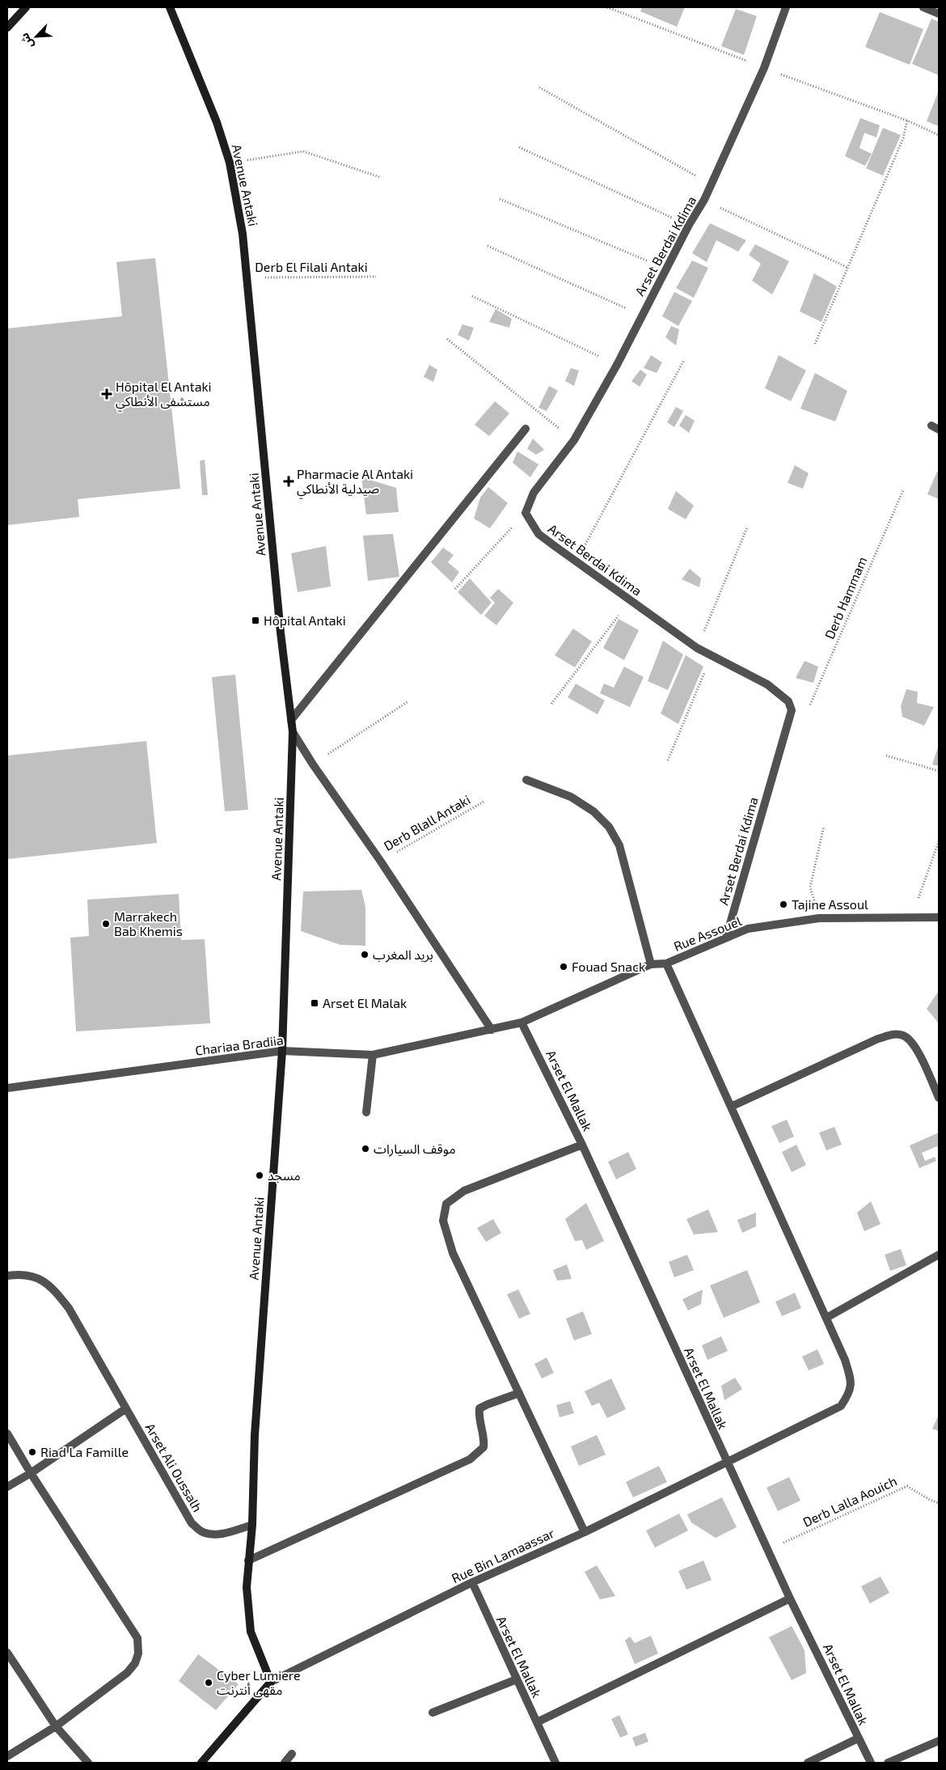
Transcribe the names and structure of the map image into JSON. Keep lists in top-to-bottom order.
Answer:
{
  "streets": {
    "street": [
      "Avenue Antaki",
      "Arset Berdai Kdima",
      "Rue Assouel",
      "Chariaa Bradiia",
      "Arset El Mallak",
      "Arset Ali Oussalh",
      "Rue Bin Lamaassar"
    ],
    "path": [
      "Derb El Filali Antaki",
      "Derb Hammam",
      "Derb Blall Antaki",
      "Derb Lalla Aouich"
    ]
  },
  "crossings": [
    ["Avenue Antaki", "Derb El Filali Antaki"],
    ["Avenue Antaki", "Chariaa Bradiia"],
    ["Avenue Antaki", "Arset Ali Oussalh"],
    ["Avenue Antaki", "Rue Bin Lamaassar"],
    ["Arset Berdai Kdima", "Rue Assouel"],
    ["Rue Assouel", "Chariaa Bradiia"],
    ["Rue Assouel", "Arset El Mallak"],
    ["Chariaa Bradiia", "Arset El Mallak"],
    ["Arset El Mallak", "Derb Lalla Aouich"],
    ["Arset El Mallak", "Rue Bin Lamaassar"]
  ],
  "places": {
    "health": ["Hôpital El Antaki مستشفى الأنطاكي", "Pharmacie Al Antaki صيدلية الأنطاكي"],
    "transit": ["Hôpital Antaki", "Arset El Malak"],
    "other": [
      "Tajine Assoul",
      "Marrakech Bab Khemis",
      "بريد المغرب",
      "Fouad Snack",
      "موقف السيارات",
      "مسجد",
      "Riad La Famille",
      "Cyber Lumiere مقهى أنترنت"
    ]
  },
  "north": "bottom left"
}
